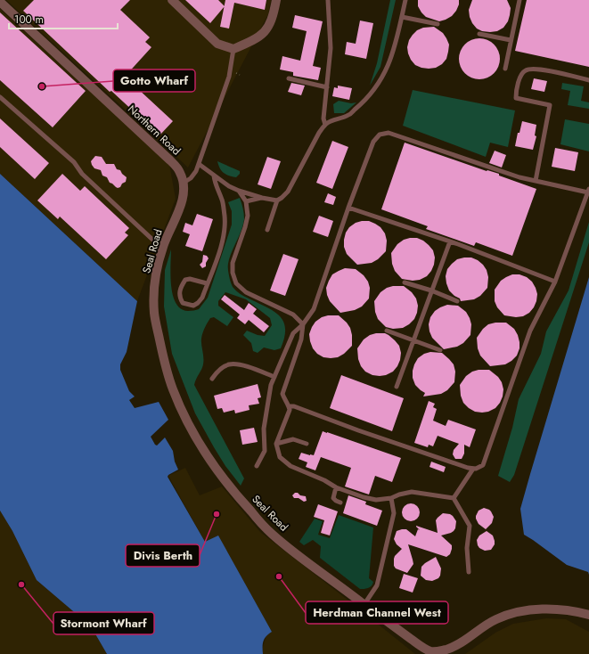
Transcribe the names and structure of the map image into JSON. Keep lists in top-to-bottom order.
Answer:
{
  "streets": {
    "street": ["Northern Road", "Seal Road"]
  },
  "crossings": [
    ["Northern Road", "Seal Road"]
  ],
  "places": [
    "Gotto Wharf",
    "Divis Berth",
    "Herdman Channel West",
    "Stormont Wharf"
  ],
  "scale_bar": "100 m"
}
